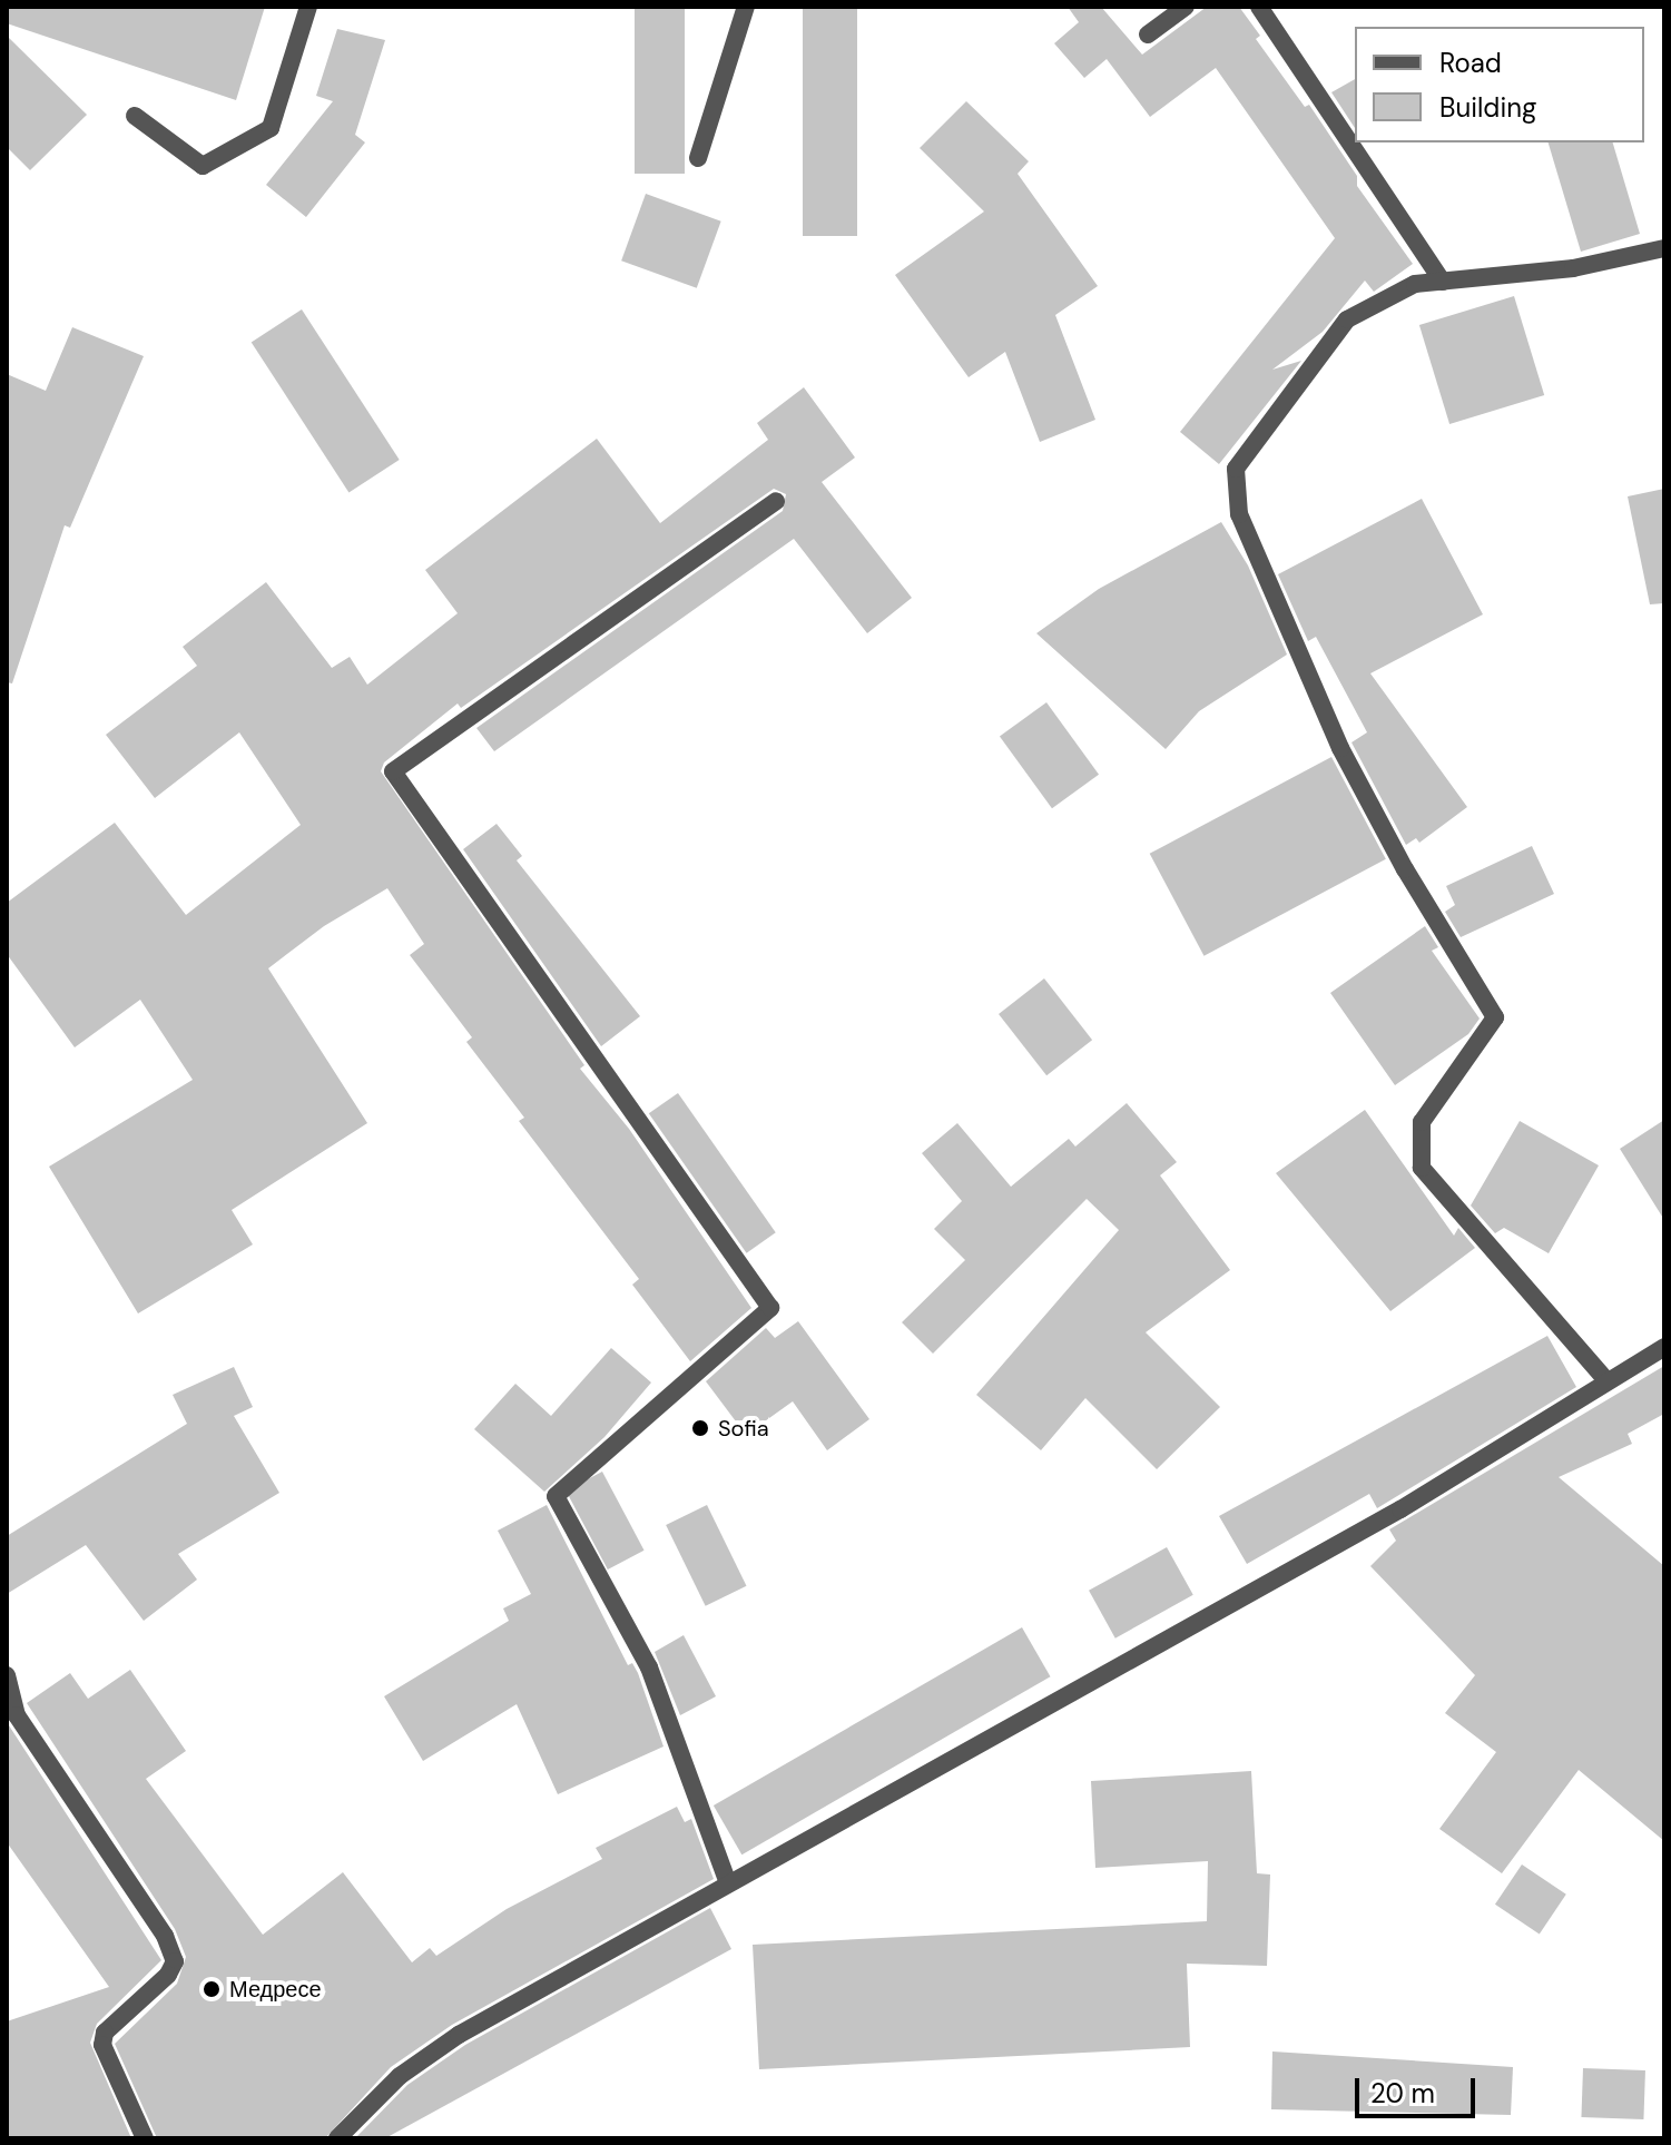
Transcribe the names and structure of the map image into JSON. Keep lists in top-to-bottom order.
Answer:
{
  "places": ["Sofia", "Медресе"],
  "legend": ["Road", "Building"],
  "scale_bar": "20 m"
}
